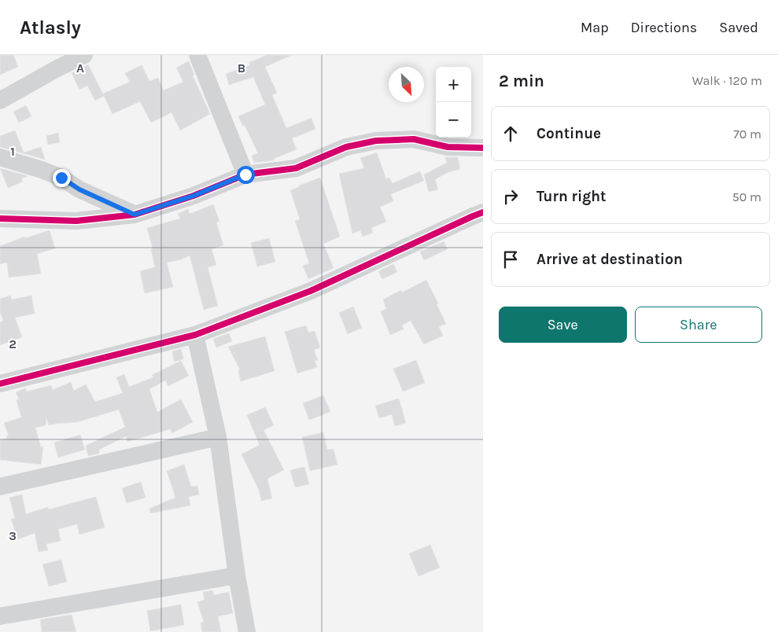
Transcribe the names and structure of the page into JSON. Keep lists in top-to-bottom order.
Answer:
{
  "north": "bottom right",
  "page": {
    "header": "Atlasly",
    "nav": ["Map", "Directions", "Saved"],
    "heading": ["2 min", "Walk · 120 m"],
    "map_buttons": ["+", "−"],
    "list": [
      ["Continue", "70 m"],
      ["Turn right", "50 m"],
      "Arrive at destination"
    ],
    "buttons": ["Save", "Share"]
  },
  "grid": {
    "columns": ["A", "B"],
    "rows": ["1", "2", "3"]
  }
}
